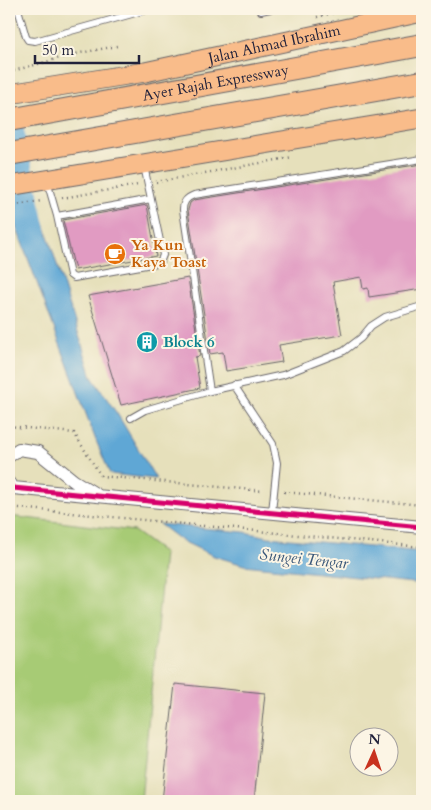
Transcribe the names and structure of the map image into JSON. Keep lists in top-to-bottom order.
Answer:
{
  "streets": {
    "highway": ["Ayer Rajah Expressway"],
    "main road": ["Jalan Ahmad Ibrahim"]
  },
  "water": ["Sungei Tengar"],
  "places": {
    "cafe": ["Ya Kun Kaya Toast"],
    "building": ["Block 6"]
  },
  "scale_bar": "50 m",
  "north": "top"
}
